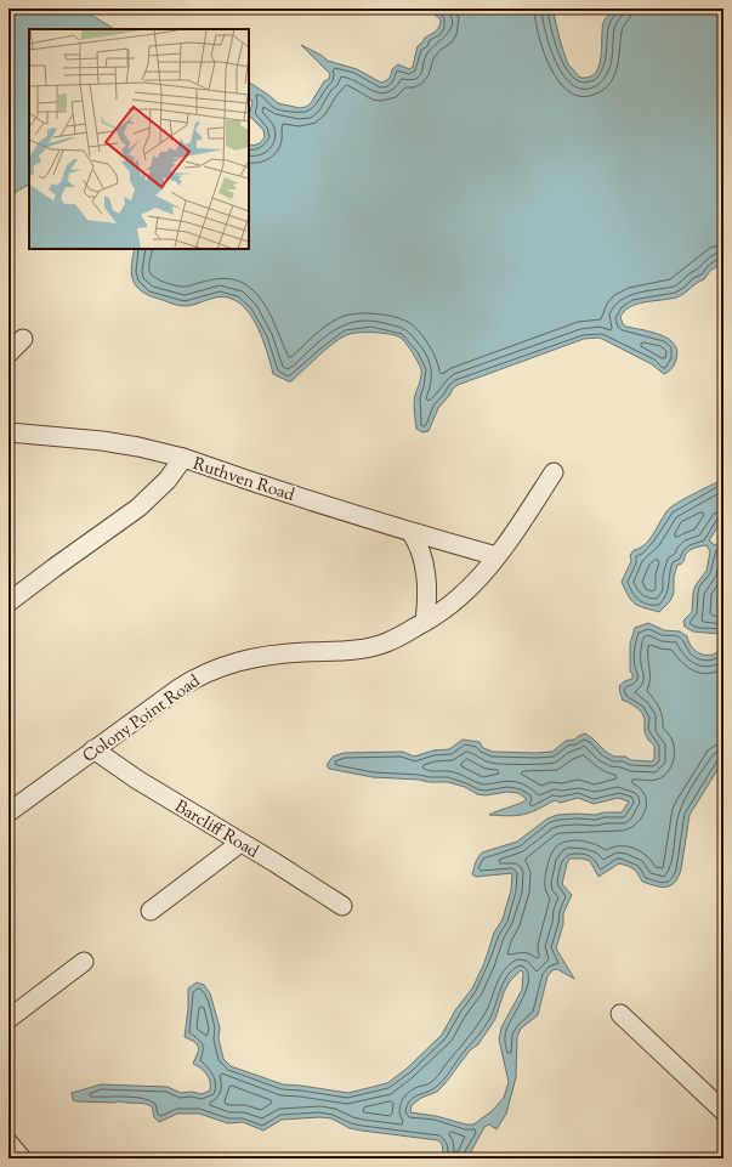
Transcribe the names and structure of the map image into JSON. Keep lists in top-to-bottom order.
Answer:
{
  "streets": {
    "street": ["Ruthven Road", "Colony Point Road", "Barcliff Road"]
  },
  "crossings": [
    ["Ruthven Road", "Colony Point Road"],
    ["Colony Point Road", "Barcliff Road"]
  ]
}
